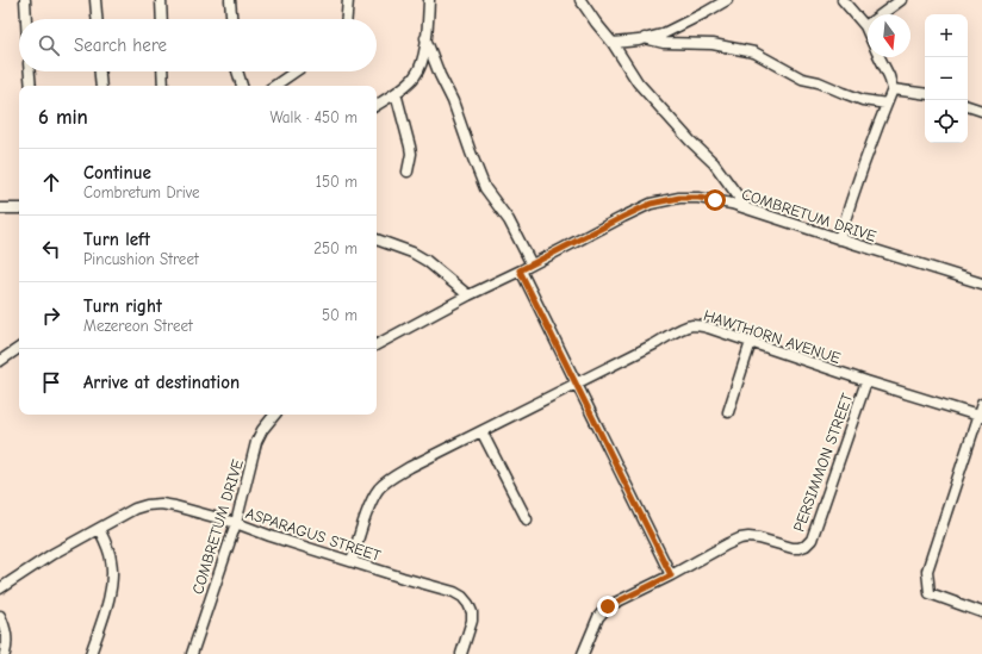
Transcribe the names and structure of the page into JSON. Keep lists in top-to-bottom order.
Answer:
{
  "streets": {
    "street": [
      "COMBRETUM DRIVE",
      "HAWTHORN AVENUE",
      "PERSIMMON STREET",
      "ASPARAGUS STREET"
    ]
  },
  "crossings": [
    ["COMBRETUM DRIVE", "ASPARAGUS STREET"],
    ["HAWTHORN AVENUE", "PERSIMMON STREET"],
    ["HAWTHORN AVENUE", "ASPARAGUS STREET"]
  ],
  "north": "bottom",
  "page": {
    "map_buttons": ["+", "−"],
    "search": "Search here",
    "heading": ["6 min", "Walk · 450 m"],
    "list": [
      ["Continue", "Combretum Drive", "150 m"],
      ["Turn left", "Pincushion Street", "250 m"],
      ["Turn right", "Mezereon Street", "50 m"],
      "Arrive at destination"
    ]
  }
}
